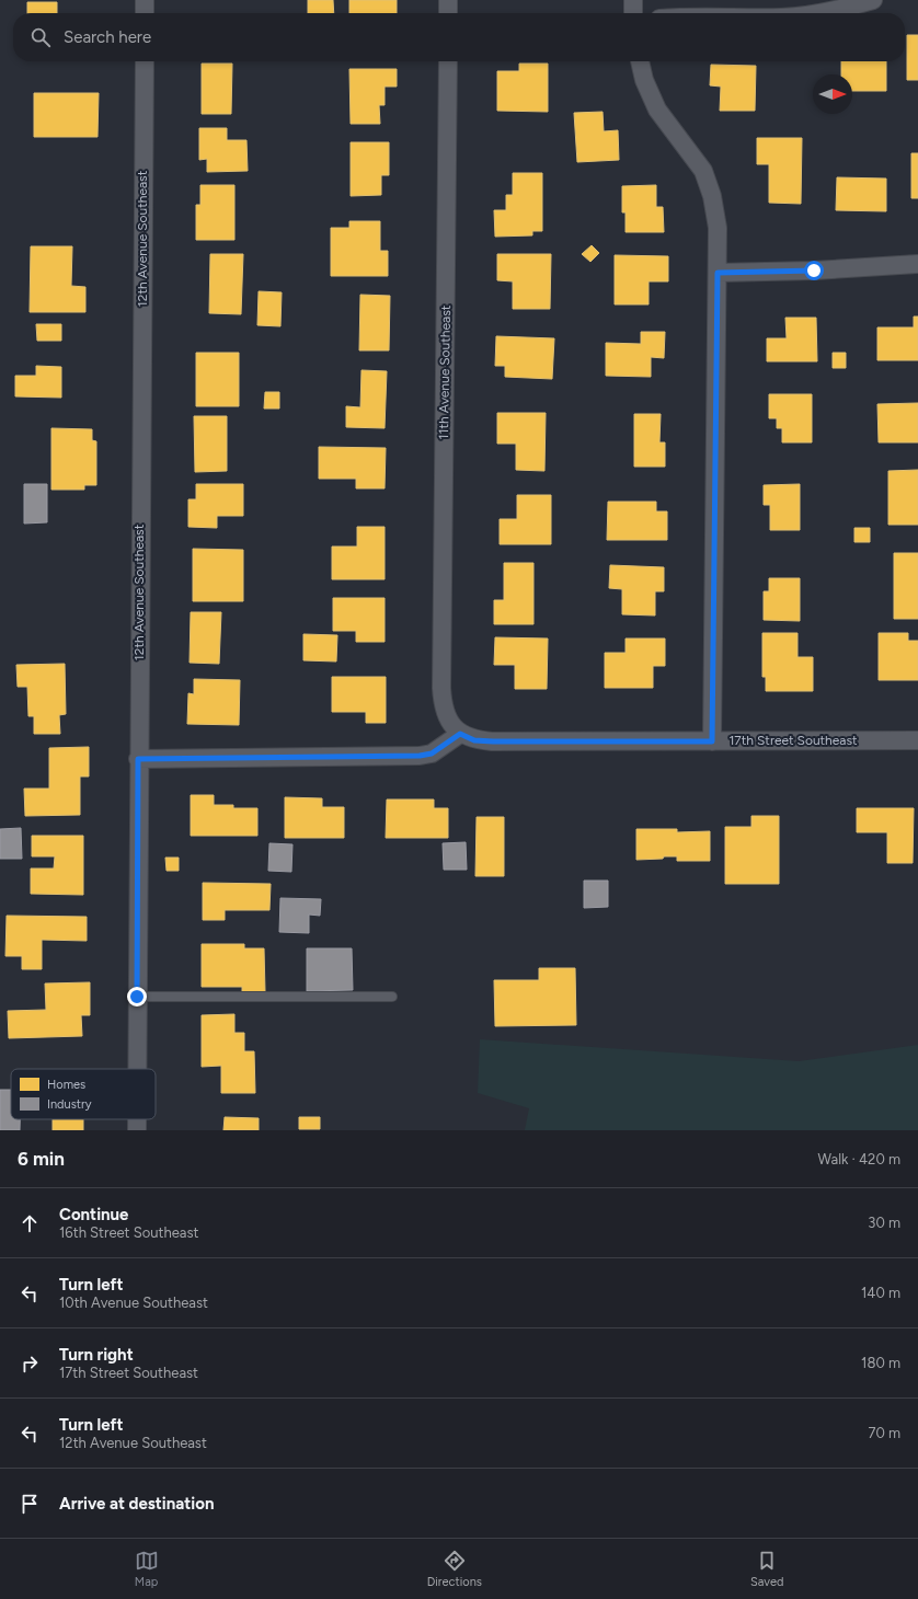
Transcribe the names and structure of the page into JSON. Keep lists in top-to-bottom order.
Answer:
{
  "streets": {
    "street": ["12th Avenue Southeast", "11th Avenue Southeast", "17th Street Southeast"]
  },
  "crossings": [
    ["11th Avenue Southeast", "17th Street Southeast"]
  ],
  "legend": ["Homes", "Industry"],
  "north": "right",
  "page": {
    "search": "Search here",
    "heading": ["6 min", "Walk · 420 m"],
    "list": [
      ["Continue", "16th Street Southeast", "30 m"],
      ["Turn left", "10th Avenue Southeast", "140 m"],
      ["Turn right", "17th Street Southeast", "180 m"],
      ["Turn left", "12th Avenue Southeast", "70 m"],
      "Arrive at destination"
    ],
    "nav": ["Map", "Directions", "Saved"]
  }
}
